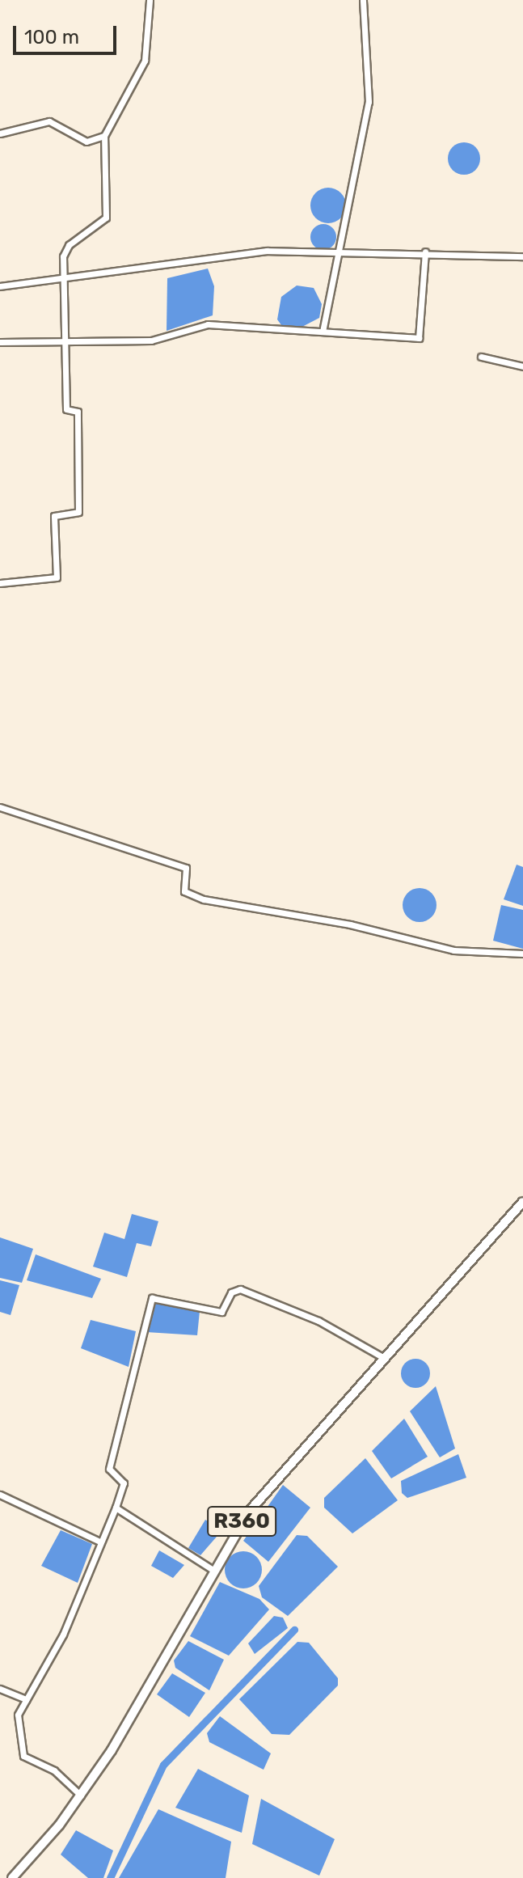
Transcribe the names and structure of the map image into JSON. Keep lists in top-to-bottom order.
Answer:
{
  "streets": {
    "main road": ["R360"]
  },
  "scale_bar": "100 m"
}
